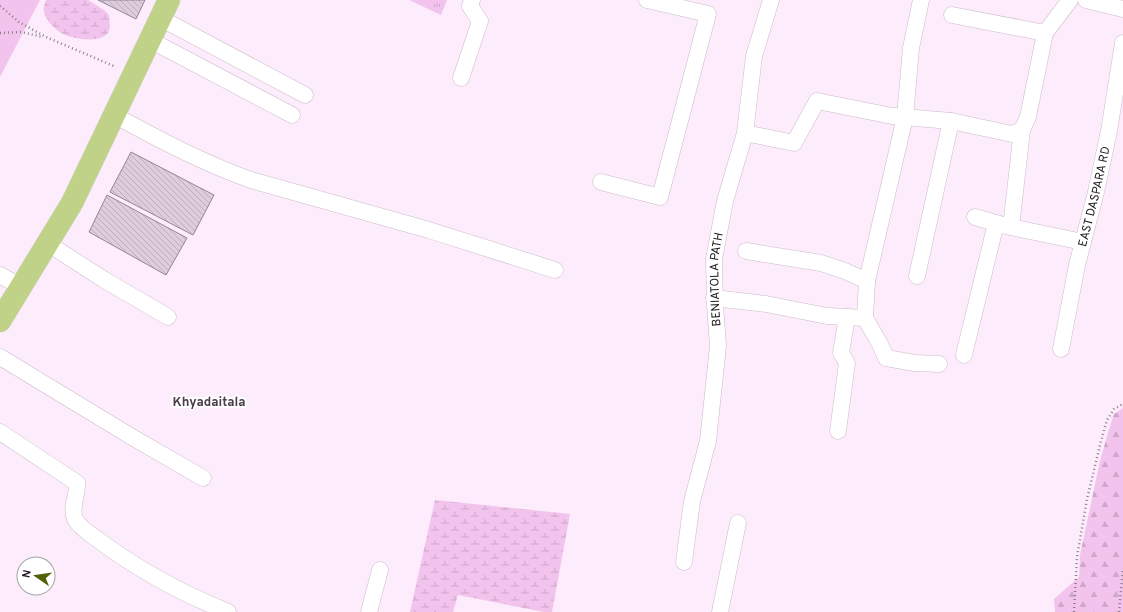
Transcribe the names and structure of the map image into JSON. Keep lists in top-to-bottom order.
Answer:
{
  "streets": {
    "street": ["EAST DASPARA RD", "BENIATOLA PATH"]
  },
  "districts": ["Khyadaitala"],
  "north": "left"
}
